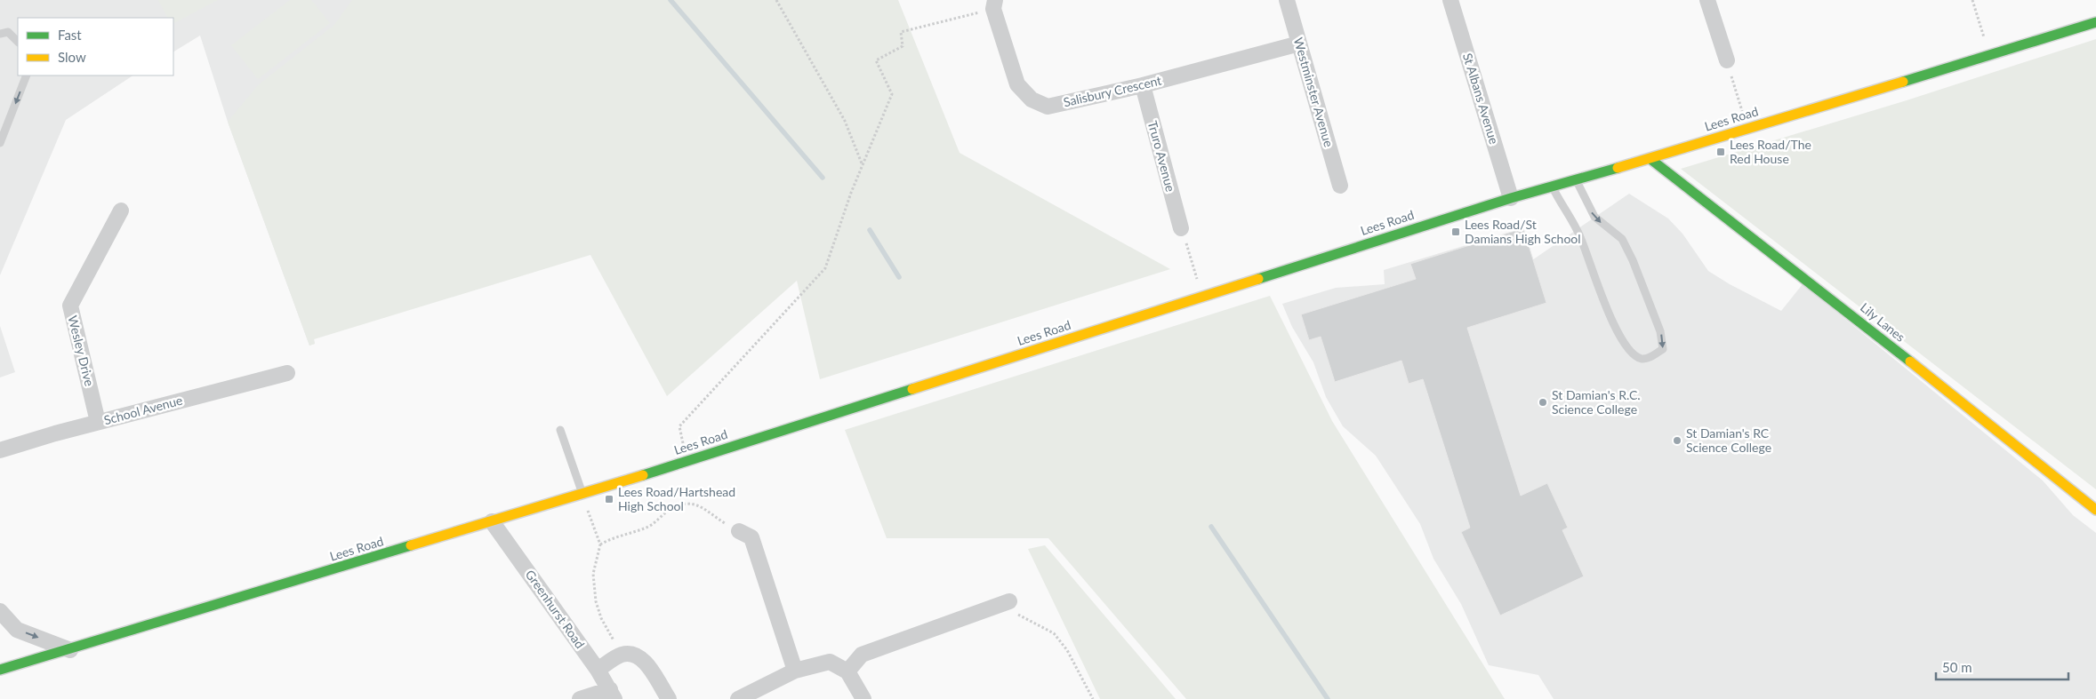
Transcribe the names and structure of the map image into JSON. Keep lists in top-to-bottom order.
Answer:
{
  "streets": {
    "main road": ["Lees Road", "Lily Lanes"],
    "street": [
      "Salisbury Crescent",
      "Westminster Avenue",
      "St Albans Avenue",
      "Truro Avenue",
      "Wesley Drive",
      "School Avenue",
      "Greenhurst Road"
    ]
  },
  "crossings": [
    ["Salisbury Crescent", "Westminster Avenue"],
    ["Salisbury Crescent", "Truro Avenue"],
    ["St Albans Avenue", "Lees Road"],
    ["Lees Road", "Lily Lanes"],
    ["Lees Road", "Greenhurst Road"],
    ["Wesley Drive", "School Avenue"]
  ],
  "places": {
    "transit": ["Lees Road/The Red House", "Lees Road/St Damians High School", "Lees Road/Hartshead High School"],
    "other": ["St Damian's R.C. Science College", "St Damian's RC Science College"]
  },
  "legend": ["Fast", "Slow"],
  "scale_bar": "50 m"
}
